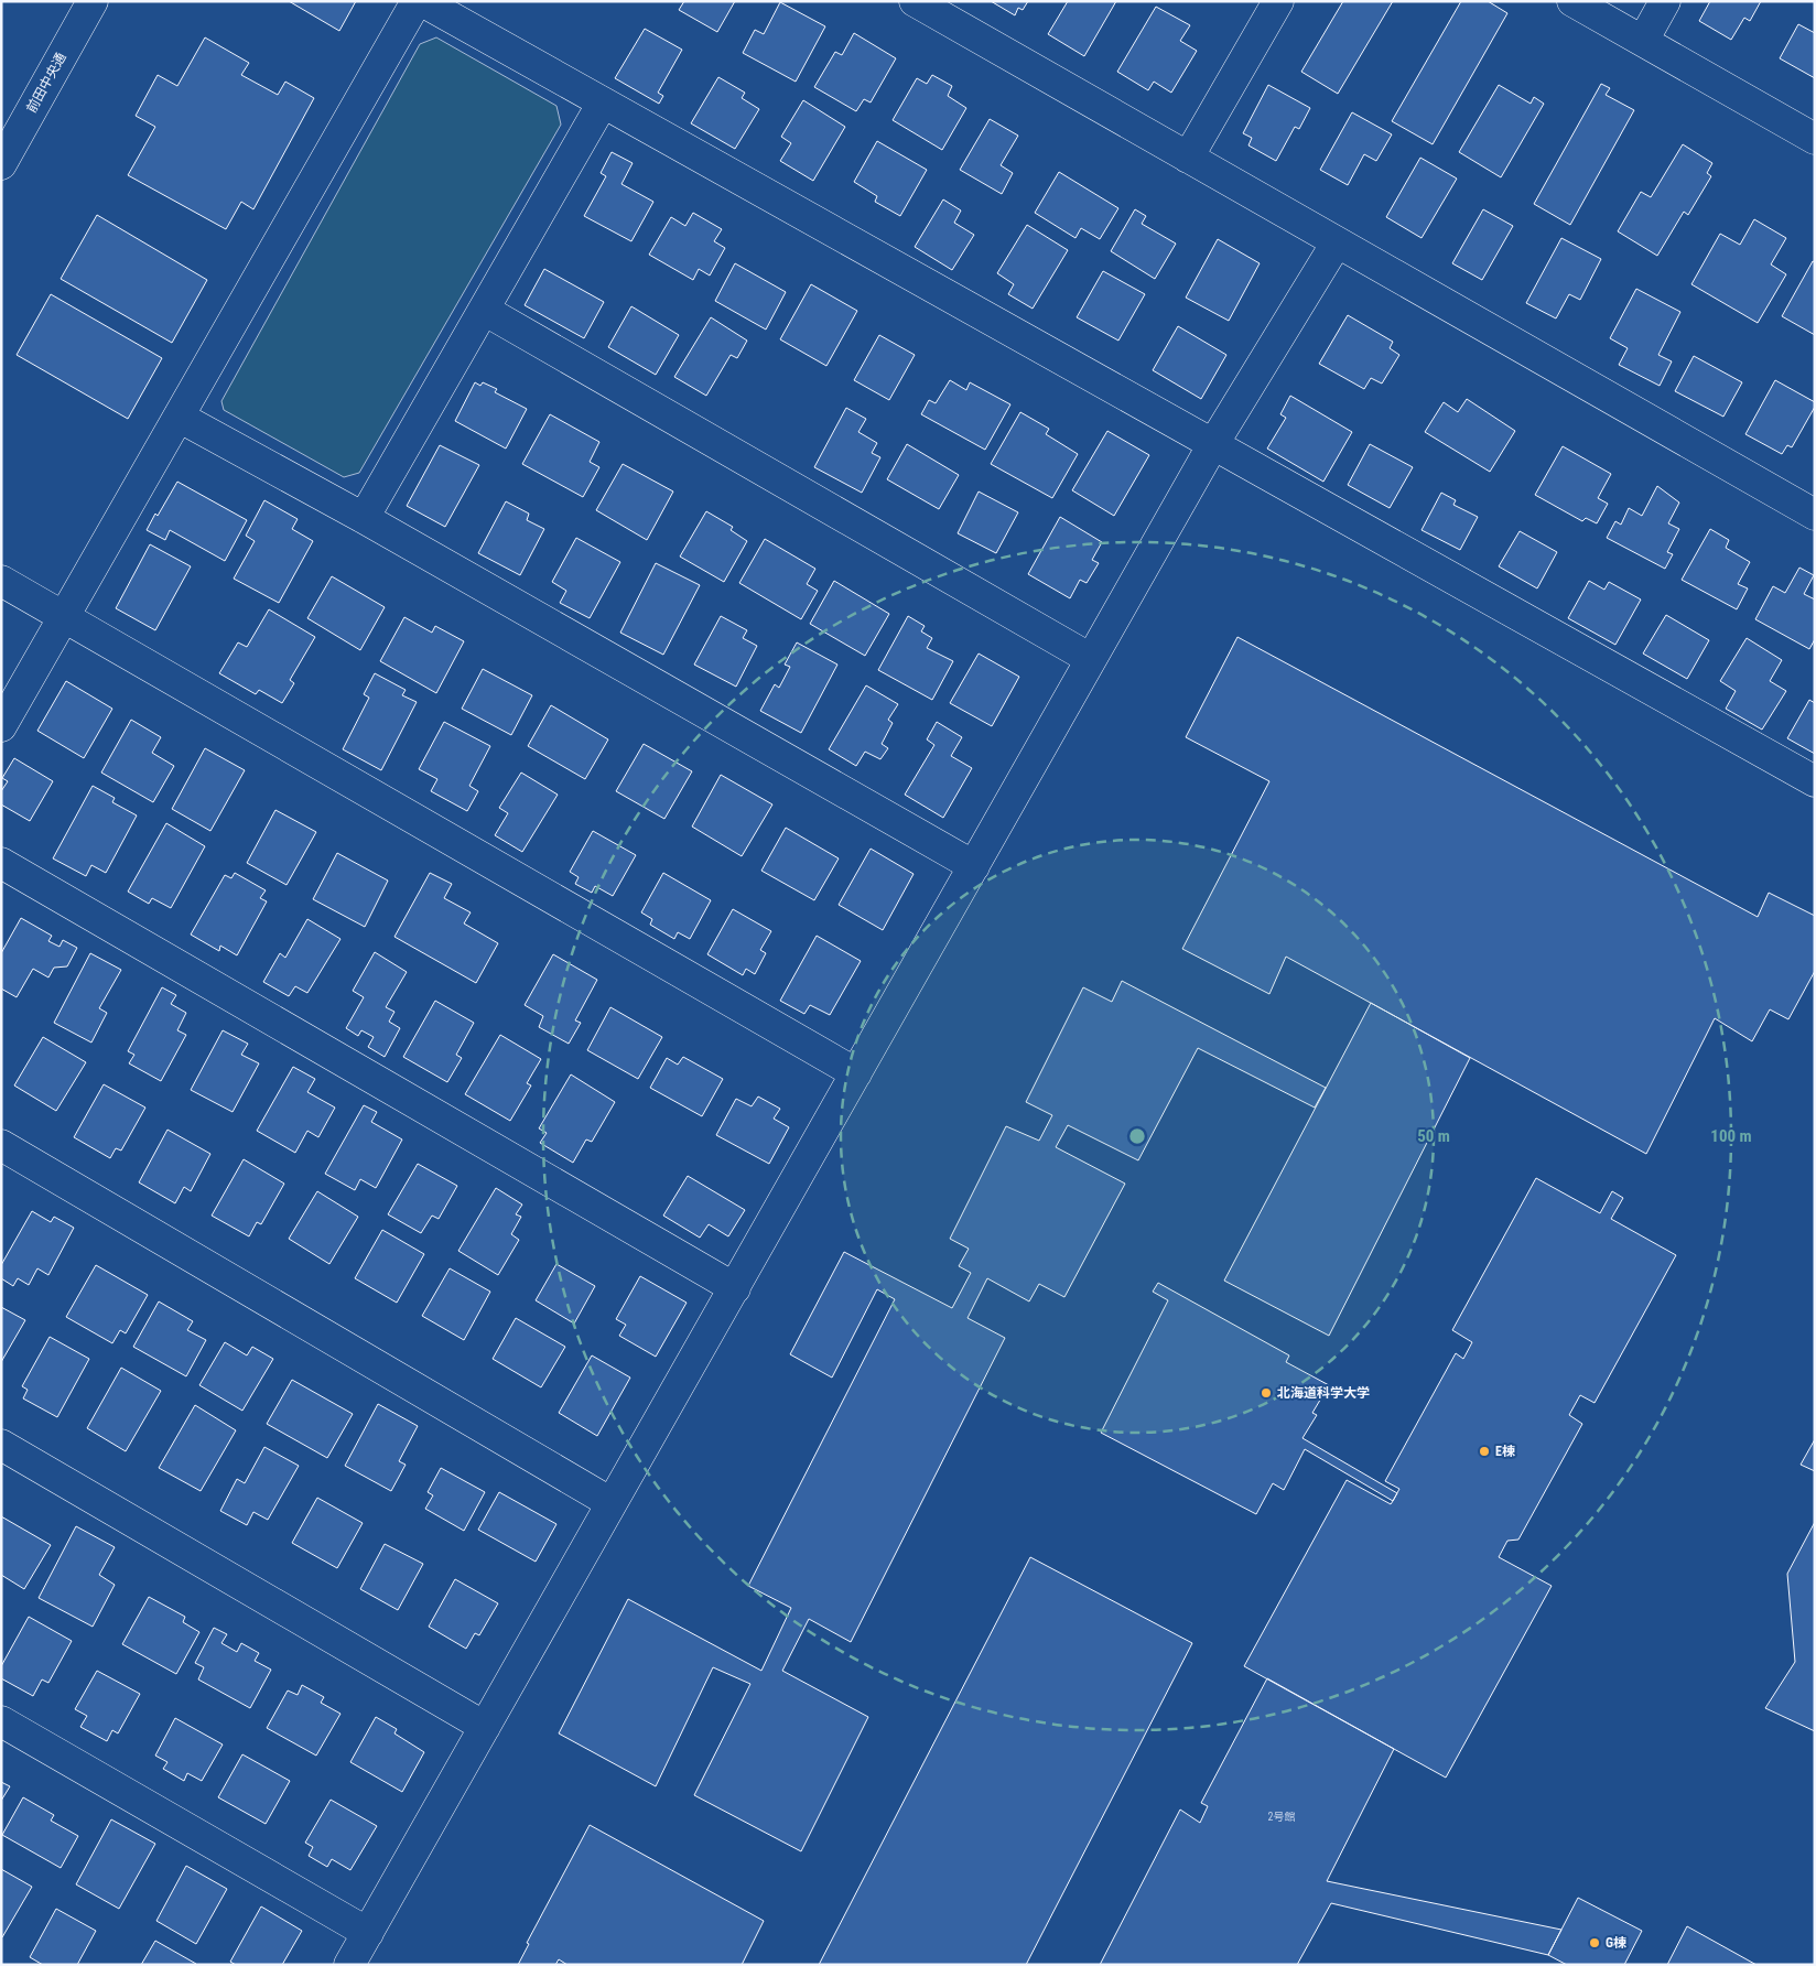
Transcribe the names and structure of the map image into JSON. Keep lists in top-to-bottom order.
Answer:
{
  "streets": {
    "street": ["前田中央通"]
  },
  "places": ["北海道科学大学", "E棟", "G棟"],
  "house_numbers": ["2号館"],
  "rings": ["50 m", "100 m"]
}
